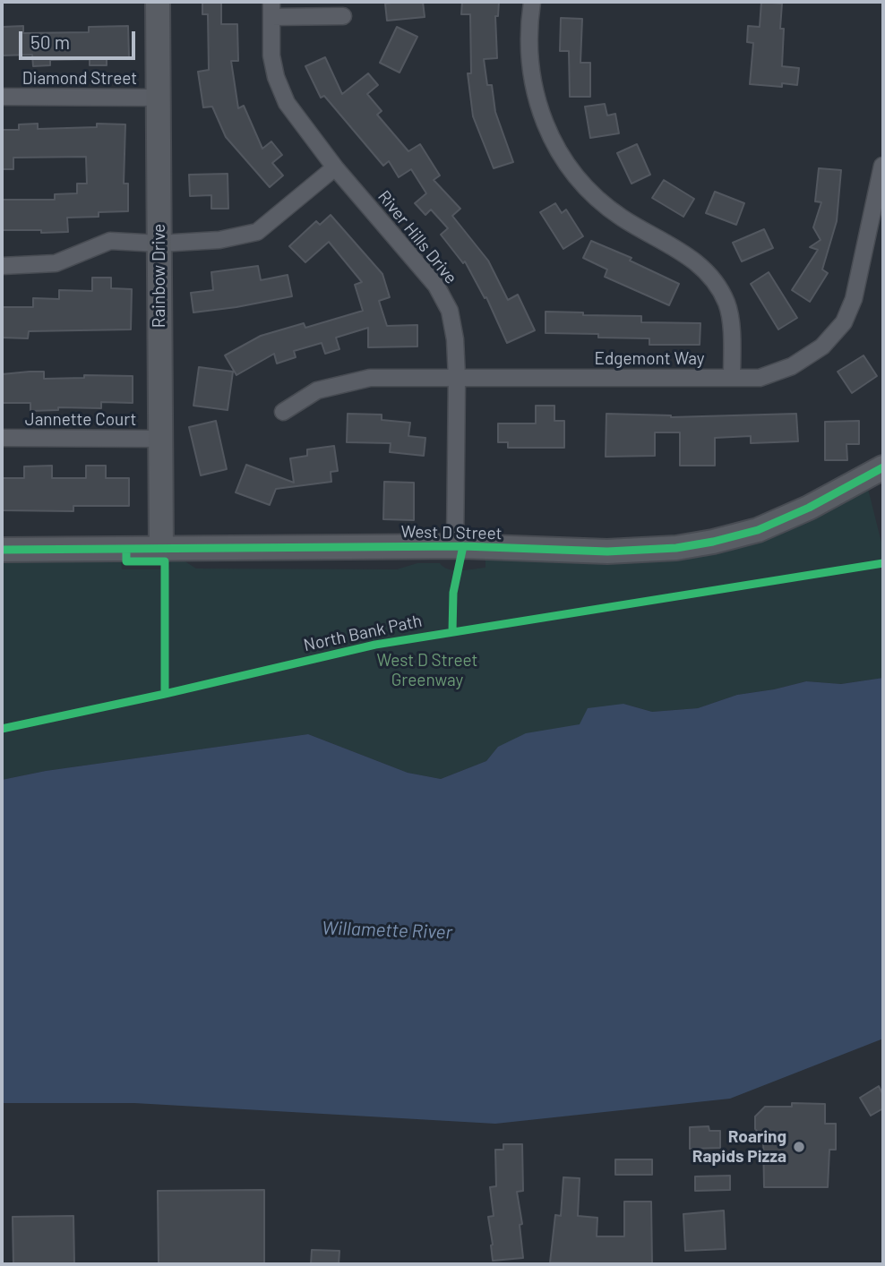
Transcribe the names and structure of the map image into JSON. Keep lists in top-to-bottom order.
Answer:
{
  "streets": {
    "street": [
      "Diamond Street",
      "River Hills Drive",
      "Rainbow Drive",
      "Edgemont Way",
      "Jannette Court",
      "West D Street"
    ],
    "cycle path": ["North Bank Path"]
  },
  "crossings": [
    ["Diamond Street", "Rainbow Drive"],
    ["River Hills Drive", "Edgemont Way"],
    ["River Hills Drive", "West D Street"],
    ["Rainbow Drive", "Jannette Court"],
    ["Rainbow Drive", "West D Street"]
  ],
  "water": ["Willamette River"],
  "parks": ["West D Street Greenway"],
  "places": ["Roaring Rapids Pizza"],
  "scale_bar": "50 m"
}
